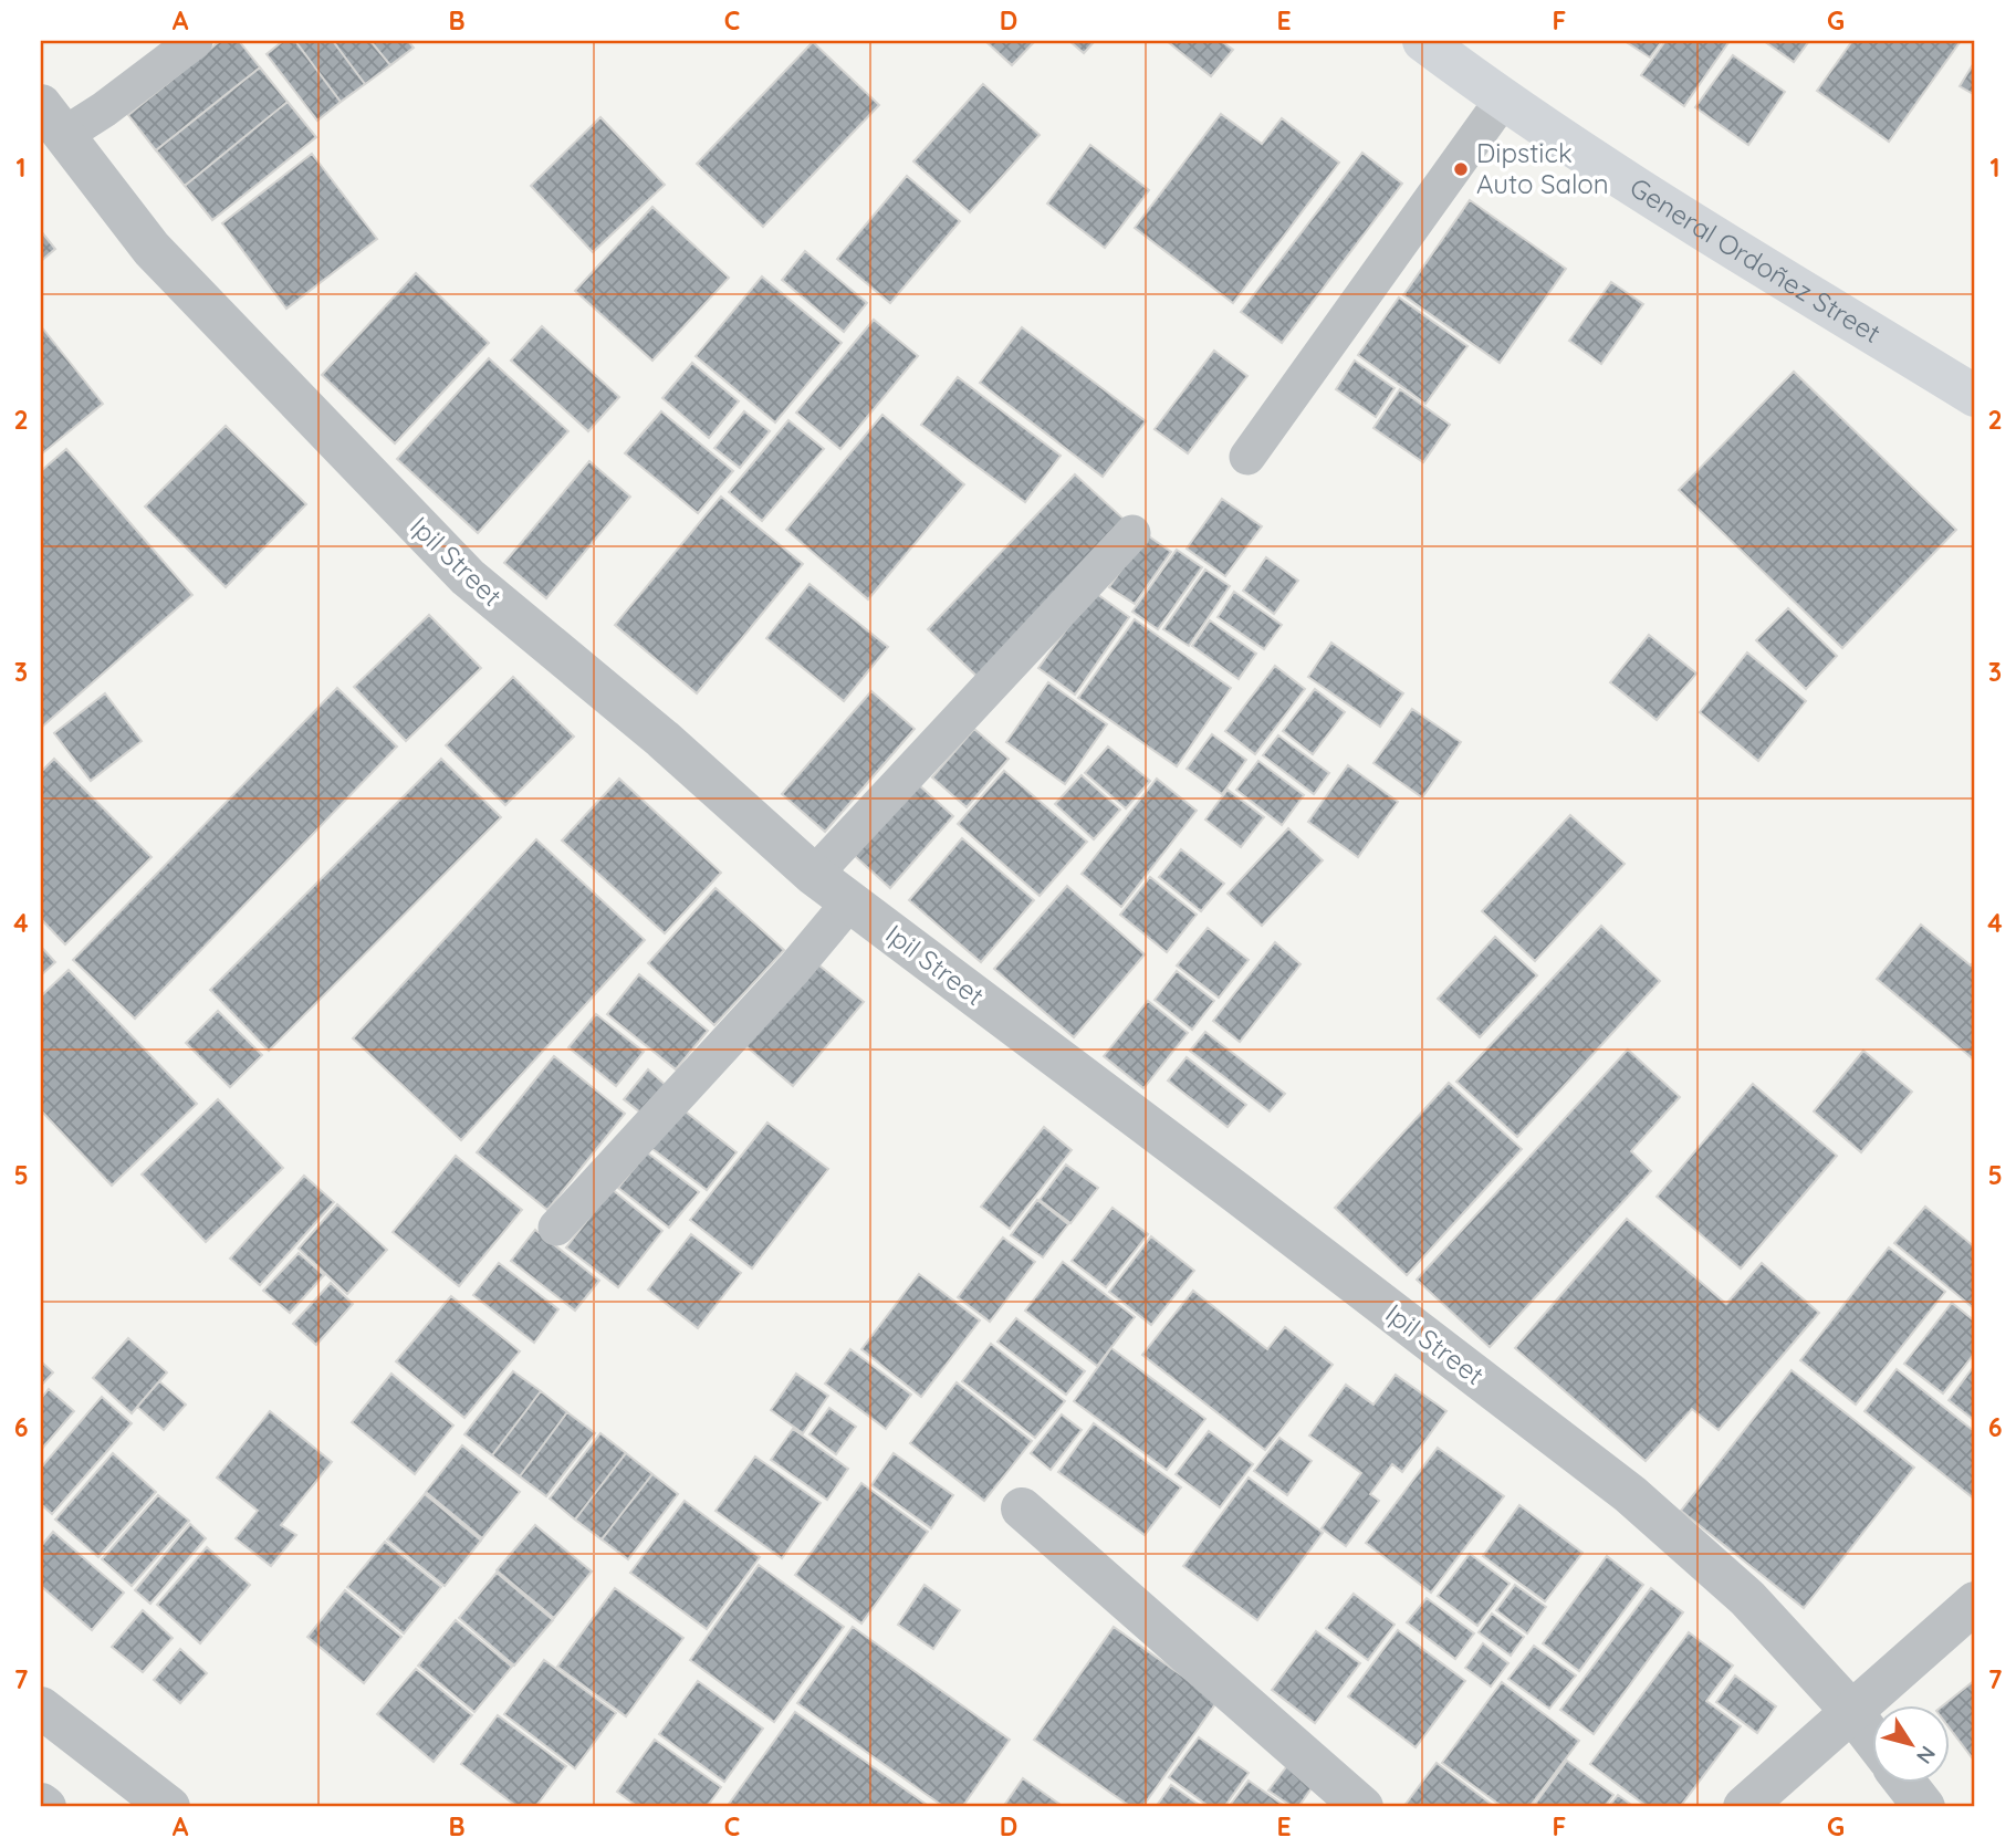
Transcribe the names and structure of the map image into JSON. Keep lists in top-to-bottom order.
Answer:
{
  "streets": {
    "main road": ["General Ordoñez Street"],
    "street": ["Ipil Street"]
  },
  "places": ["Dipstick Auto Salon"],
  "north": "bottom right",
  "grid": {
    "columns": [
      "A",
      "B",
      "C",
      "D",
      "E",
      "F",
      "G"
    ],
    "rows": [
      "1",
      "2",
      "3",
      "4",
      "5",
      "6",
      "7"
    ]
  }
}
